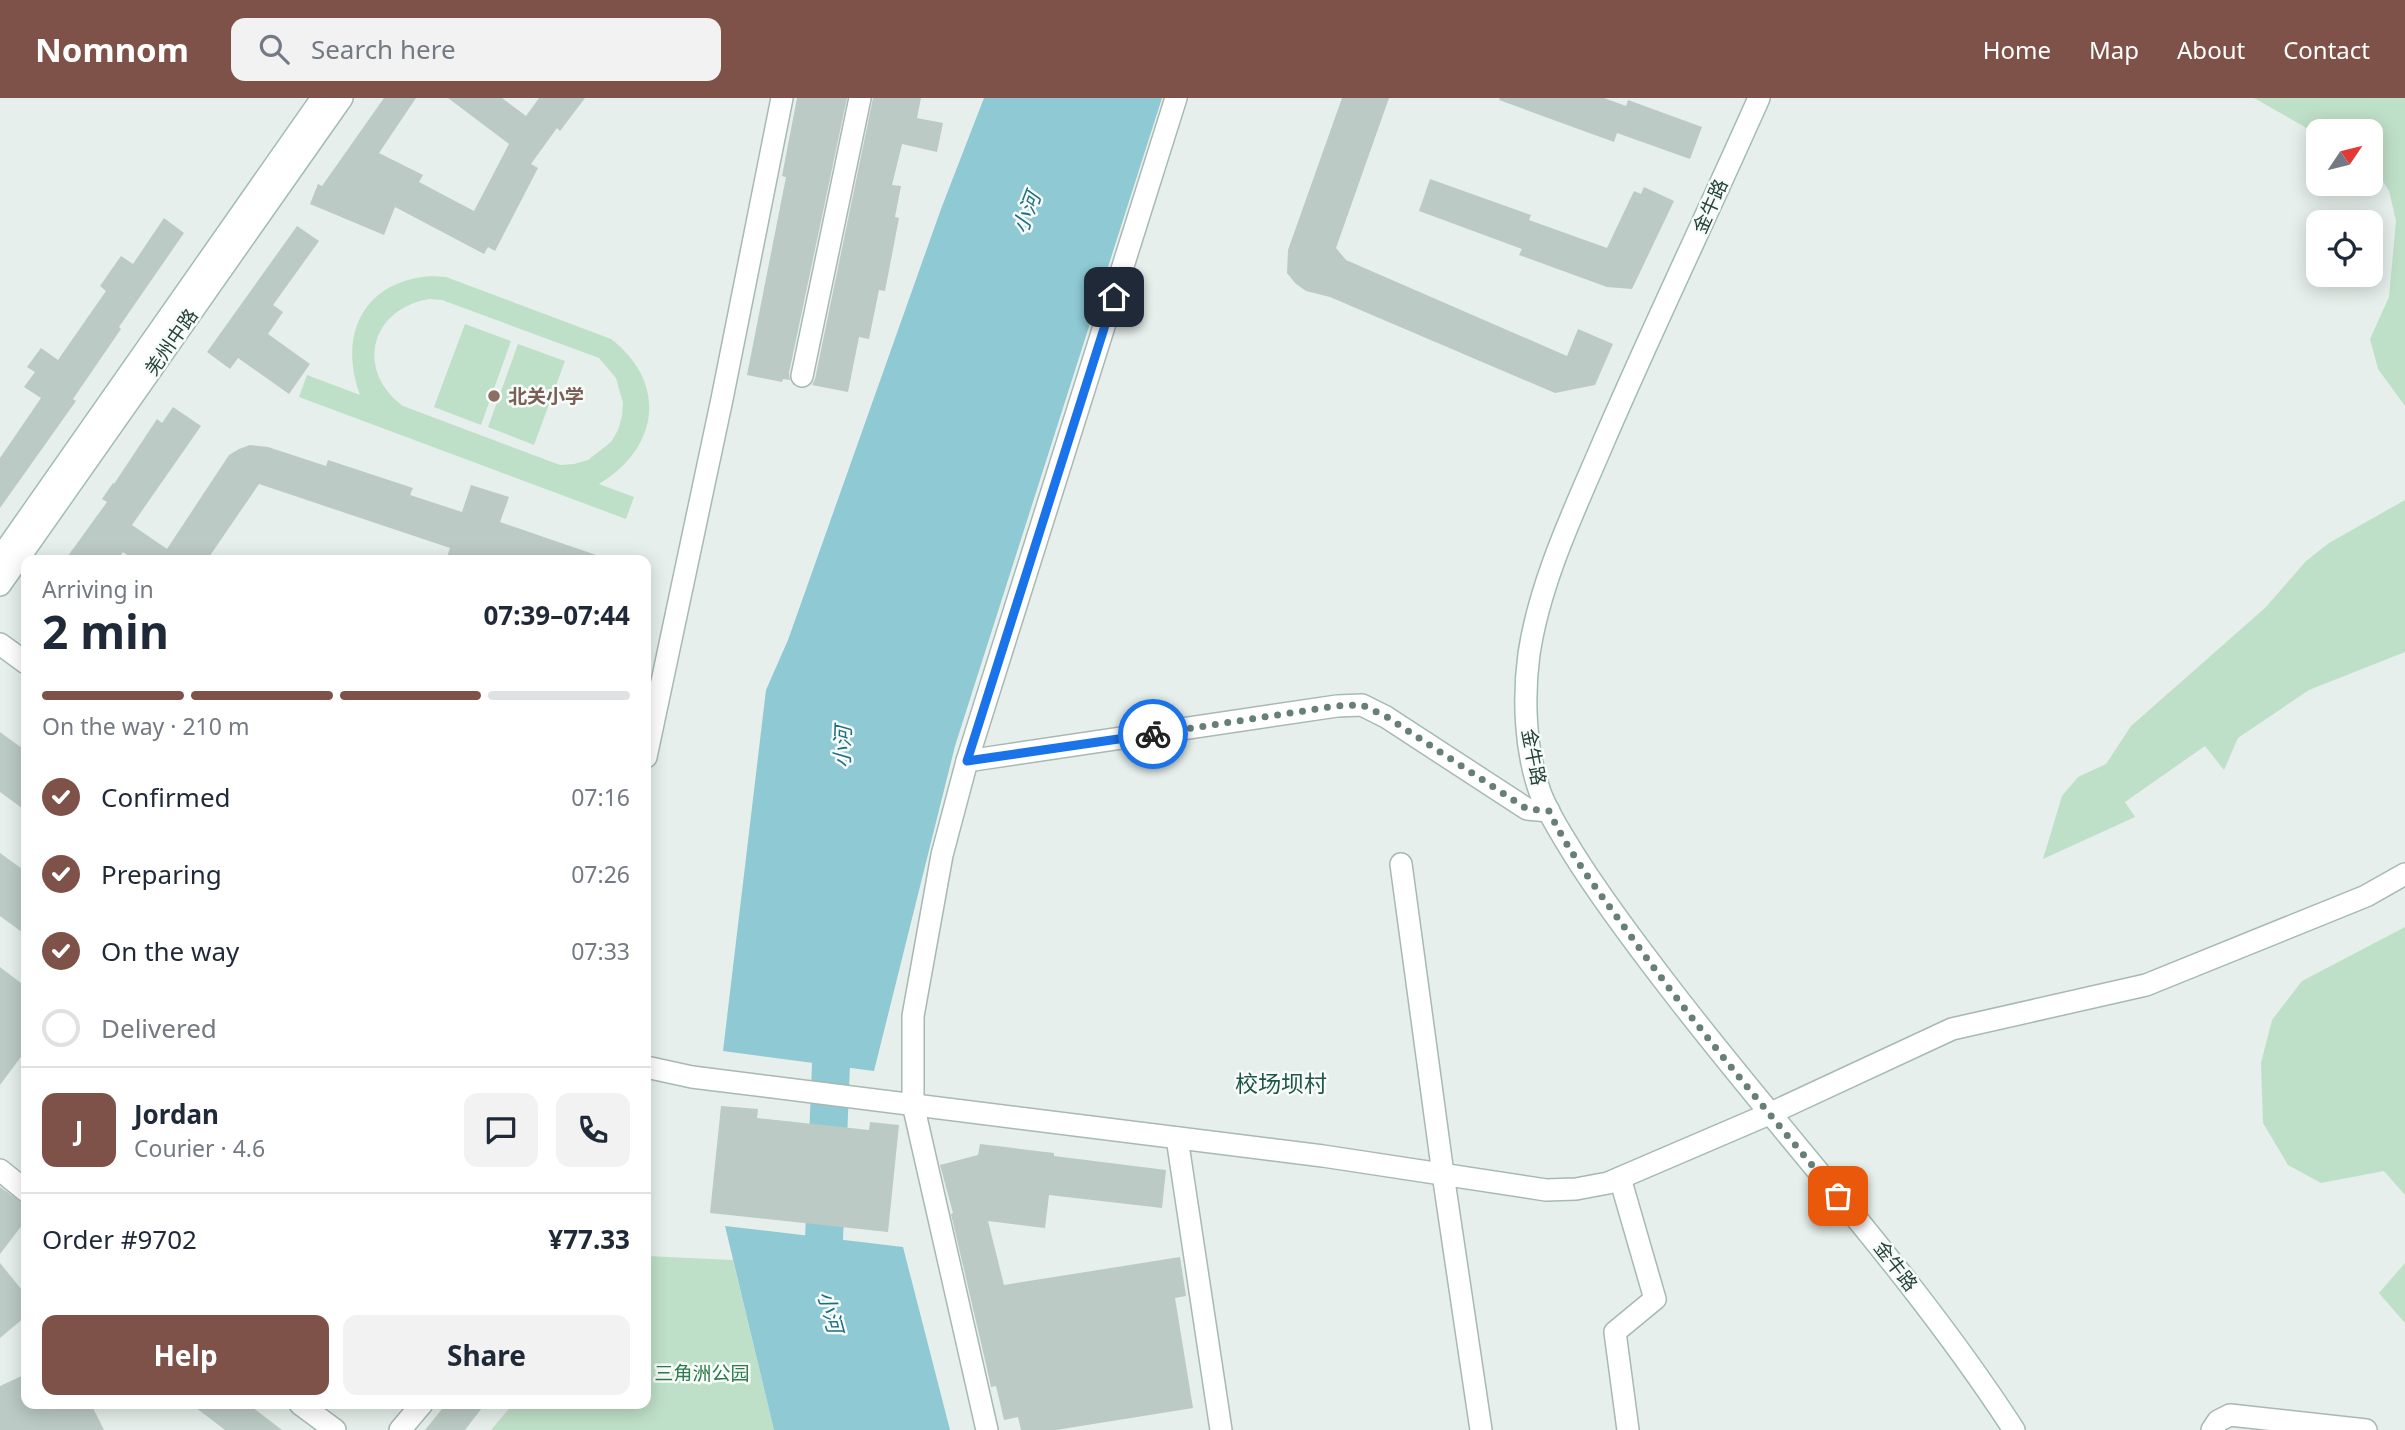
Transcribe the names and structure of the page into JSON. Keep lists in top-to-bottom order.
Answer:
{
  "streets": {
    "street": ["金牛路", "羌州中路"]
  },
  "districts": ["校场坝村"],
  "water": ["小河"],
  "parks": ["三角洲公园"],
  "places": ["北关小学"],
  "north": "top right",
  "page": {
    "header": "Nomnom",
    "search": "Search here",
    "nav": [
      "Home",
      "Map",
      "About",
      "Contact"
    ],
    "heading": ["2 min", "Arriving in", "07:39–07:44"],
    "panel": [
      "Jordan",
      "Courier · 4.6",
      "Order #9702",
      "¥77.33"
    ],
    "bar": "On the way · 210 m",
    "list": [
      ["Confirmed", "07:16"],
      ["Preparing", "07:26"],
      ["On the way", "07:33"],
      "Delivered"
    ],
    "round": "J",
    "buttons": ["Help", "Share"]
  }
}
